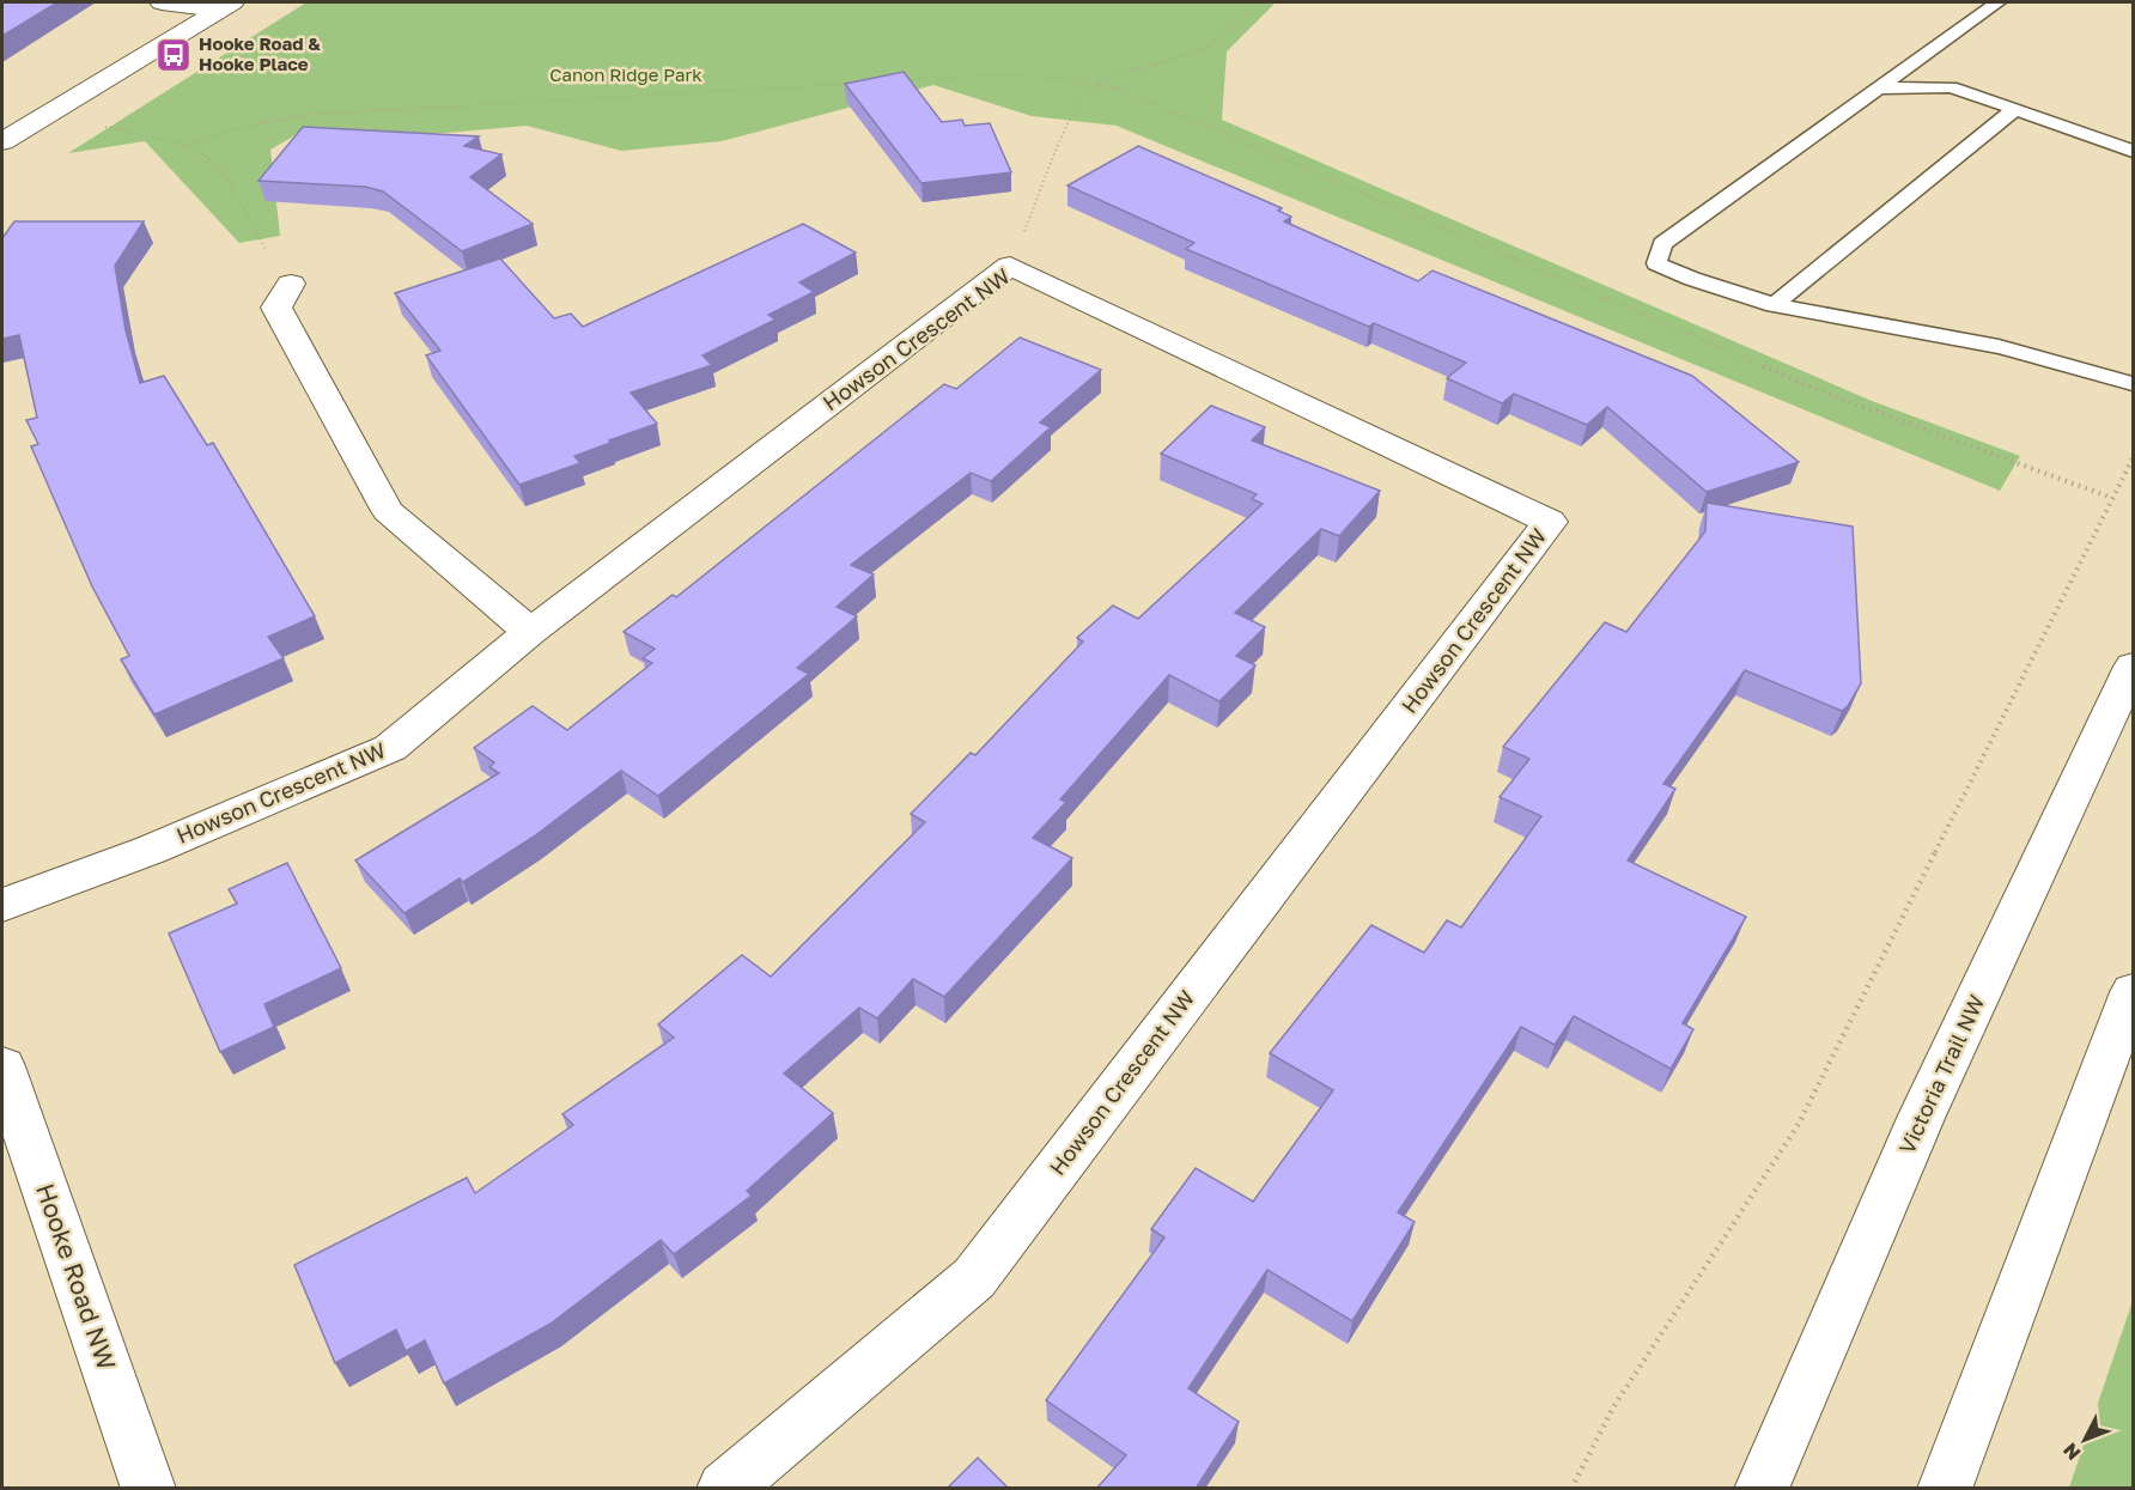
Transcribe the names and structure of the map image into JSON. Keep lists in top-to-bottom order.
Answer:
{
  "streets": {
    "street": ["Howson Crescent NW", "Victoria Trail NW", "Hooke Road NW"]
  },
  "parks": ["Canon Ridge Park"],
  "places": {
    "bus stop": ["Hooke Road & Hooke Place"]
  },
  "north": "bottom left"
}
